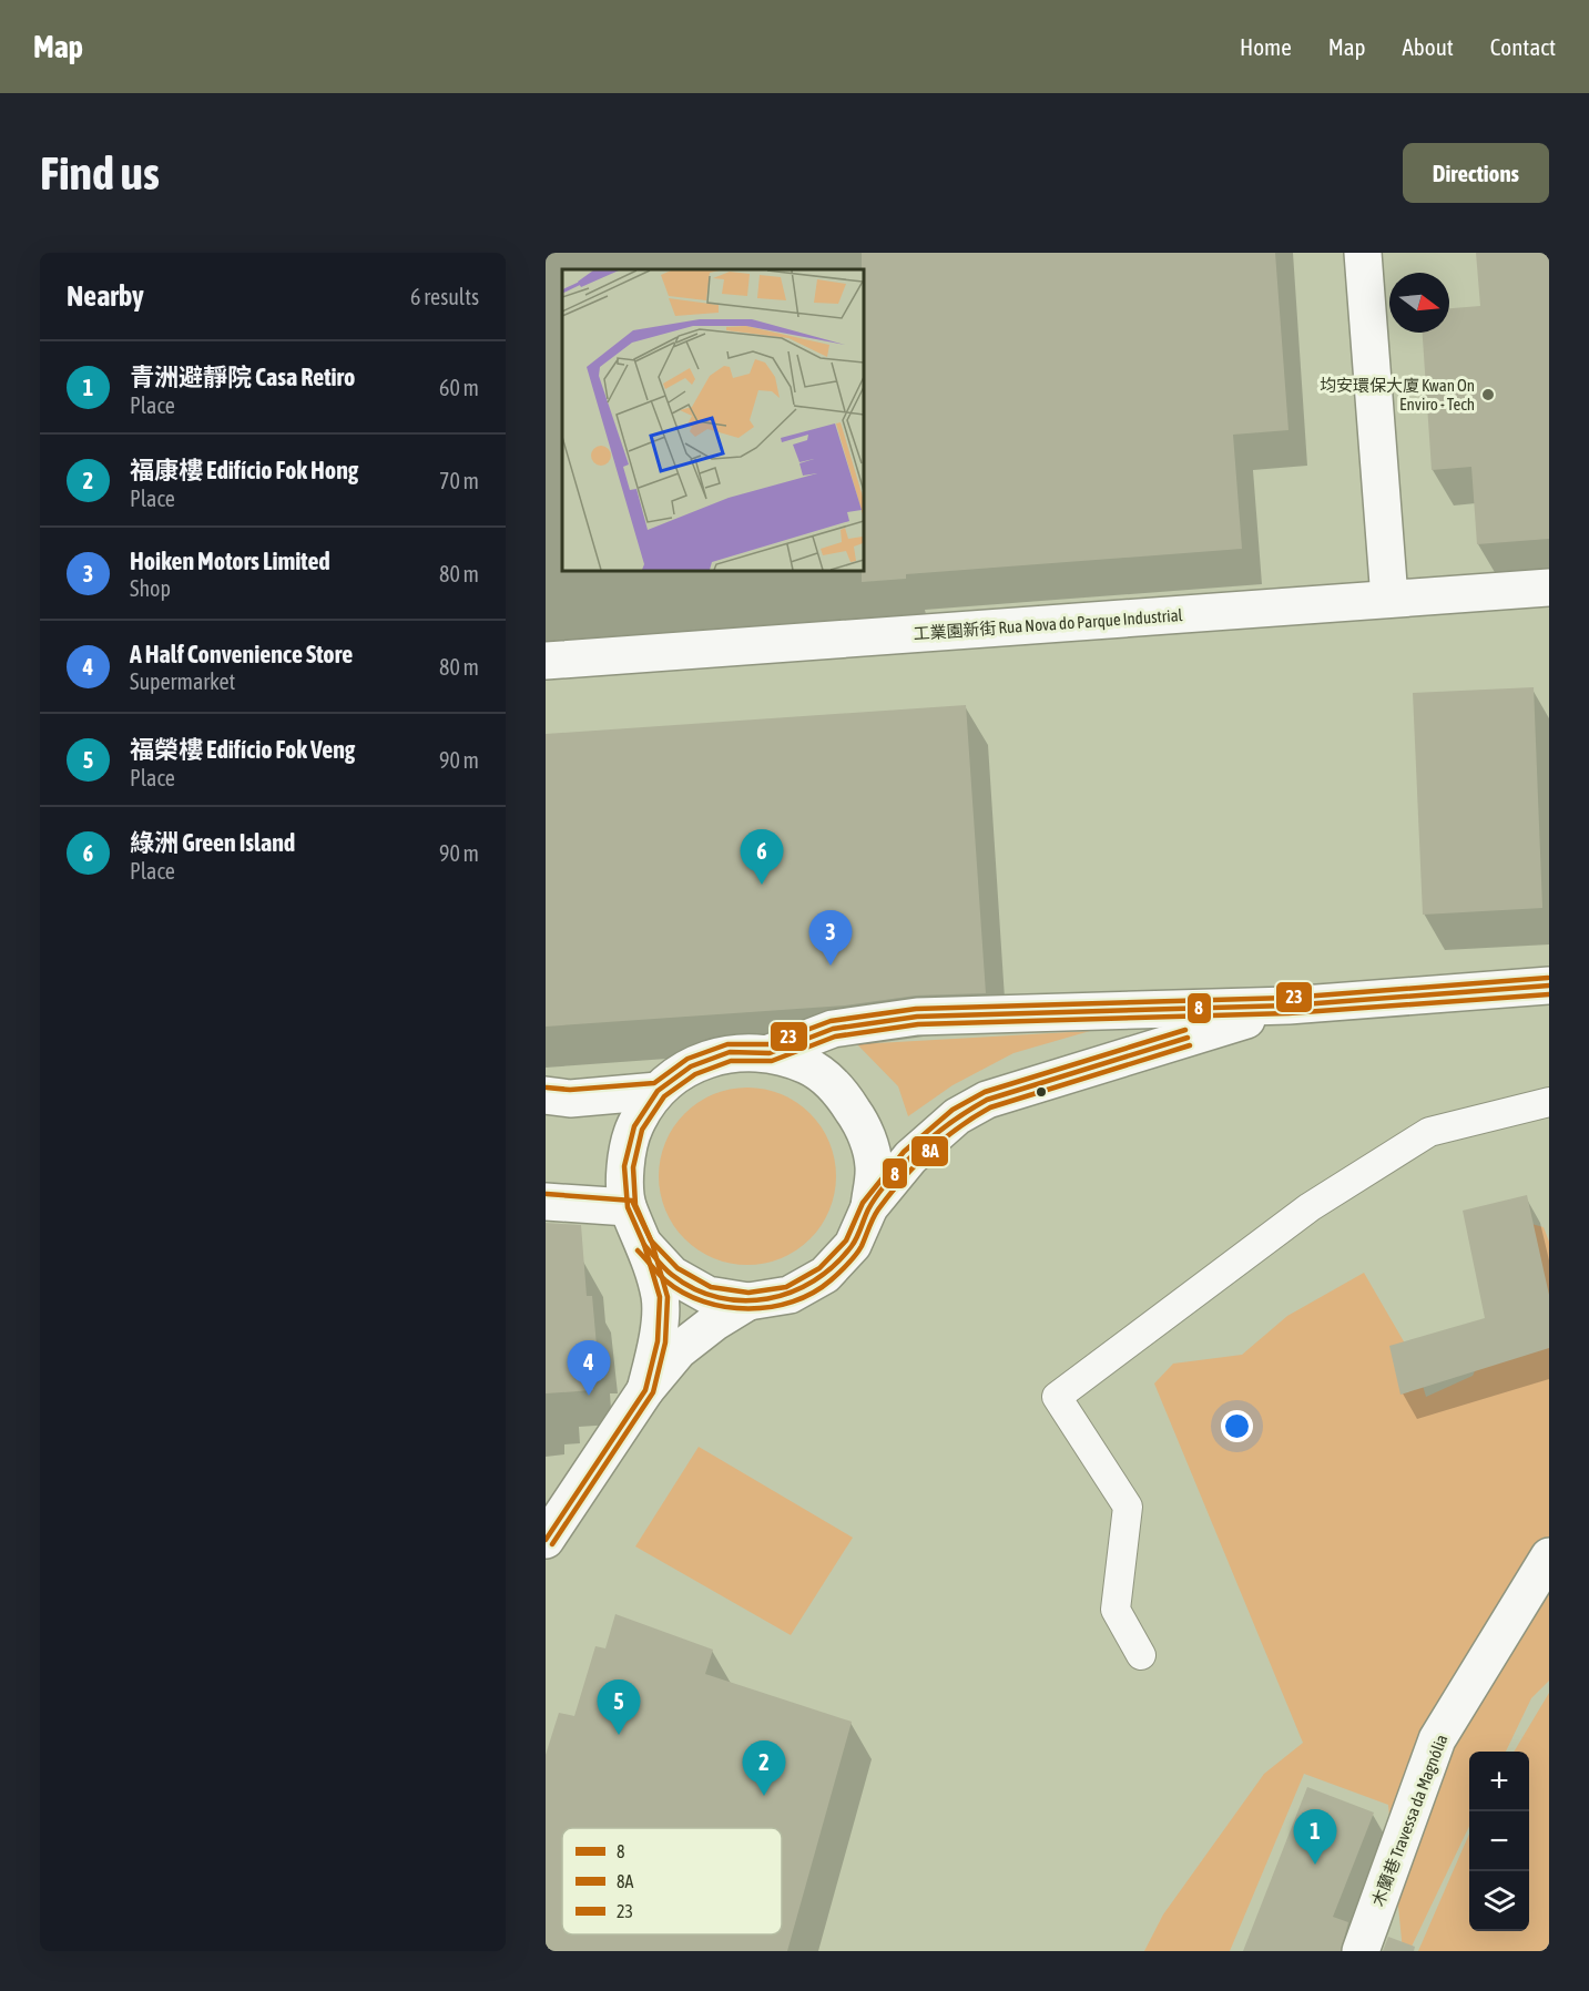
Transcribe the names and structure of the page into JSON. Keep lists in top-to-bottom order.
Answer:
{
  "streets": {
    "main road": ["工業園新街 Rua Nova do Parque Industrial", "木蘭巷 Travessa da Magnólia"]
  },
  "places": ["均安環保大廈 Kwan On Enviro - Tech"],
  "lines": ["transit line 23", "transit line 8", "transit line 8A"],
  "legend": ["8", "8A", "23"],
  "north": "right",
  "page": {
    "header": "Map",
    "nav": [
      "Home",
      "Map",
      "About",
      "Contact"
    ],
    "buttons": "Directions",
    "title": "Find us",
    "heading": ["Nearby", "6 results"],
    "list": [
      {
        "mark": "1",
        "name": "青洲避靜院 Casa Retiro",
        "note": "Place",
        "value": "60 m"
      },
      {
        "mark": "2",
        "name": "福康樓 Edifício Fok Hong",
        "note": "Place",
        "value": "70 m"
      },
      {
        "mark": "3",
        "name": "Hoiken Motors Limited",
        "note": "Shop",
        "value": "80 m"
      },
      {
        "mark": "4",
        "name": "A Half Convenience Store",
        "note": "Supermarket",
        "value": "80 m"
      },
      {
        "mark": "5",
        "name": "福榮樓 Edifício Fok Veng",
        "note": "Place",
        "value": "90 m"
      },
      {
        "mark": "6",
        "name": "綠洲 Green Island",
        "note": "Place",
        "value": "90 m"
      }
    ],
    "pins": [
      "6",
      "3",
      "4",
      "5",
      "2",
      "1"
    ],
    "map_buttons": ["+", "−"]
  }
}
